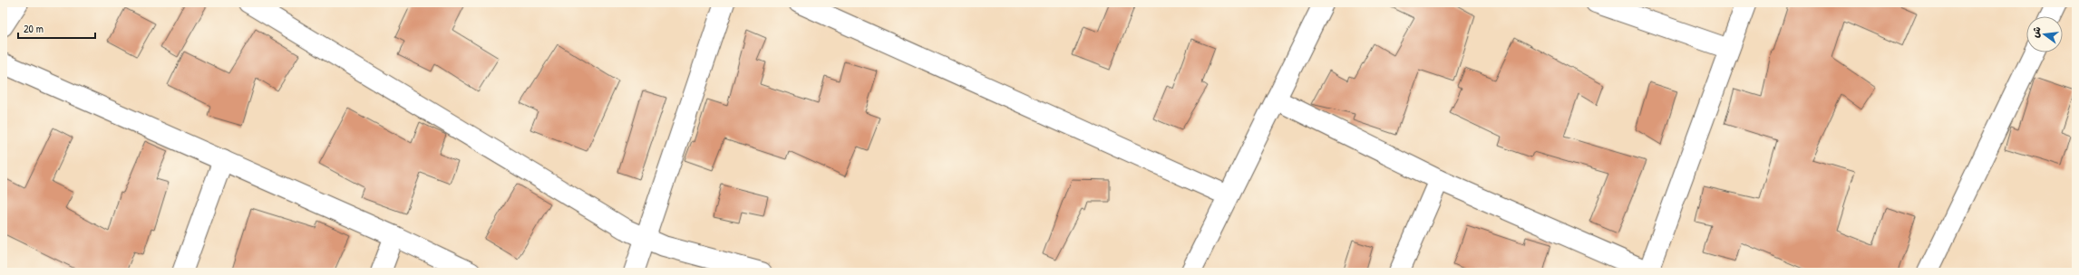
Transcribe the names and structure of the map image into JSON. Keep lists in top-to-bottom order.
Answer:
{
  "scale_bar": "20 m",
  "north": "left"
}
